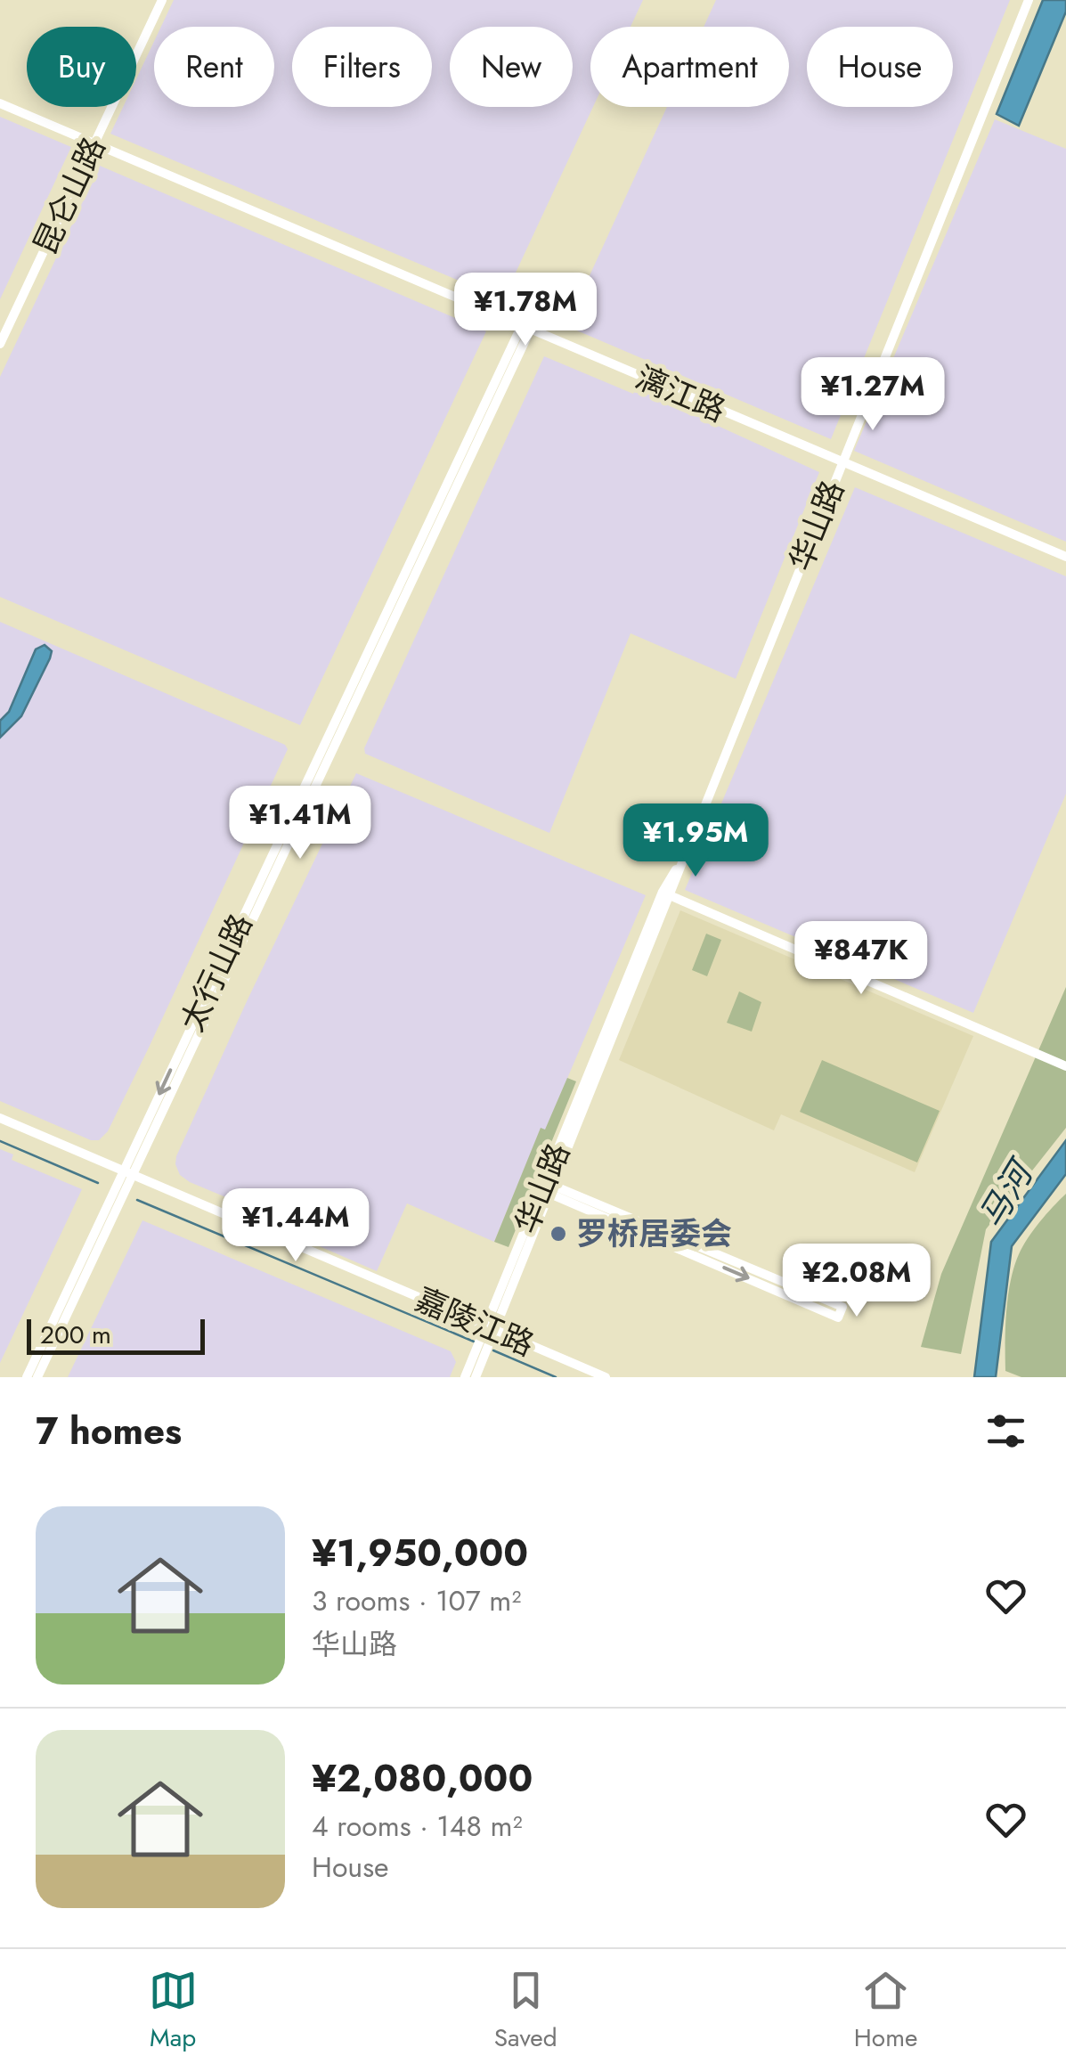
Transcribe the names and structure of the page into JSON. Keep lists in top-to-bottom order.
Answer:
{
  "streets": {
    "street": [
      "昆仑山路",
      "漓江路",
      "华山路",
      "太行山路",
      "嘉陵江路"
    ]
  },
  "crossings": [
    ["昆仑山路", "漓江路"],
    ["漓江路", "华山路"],
    ["漓江路", "太行山路"],
    ["华山路", "嘉陵江路"],
    ["太行山路", "嘉陵江路"]
  ],
  "water": ["马河"],
  "places": ["罗桥居委会"],
  "scale_bar": "200 m",
  "page": {
    "chip": [
      "Buy",
      "Rent",
      "Filters",
      "New",
      "Apartment",
      "House"
    ],
    "price": [
      "¥1.78M",
      "¥1.27M",
      "¥1.41M",
      "¥1.95M",
      "¥847K",
      "¥1.44M",
      "¥2.08M"
    ],
    "scale": "200 m",
    "heading": "7 homes",
    "list": [
      {
        "name": "¥1,950,000",
        "note": "3 rooms · 107 m² · 华山路"
      },
      {
        "name": "¥2,080,000",
        "note": "4 rooms · 148 m² · House"
      }
    ],
    "tabs": ["Map", "Saved", "Home"]
  }
}
